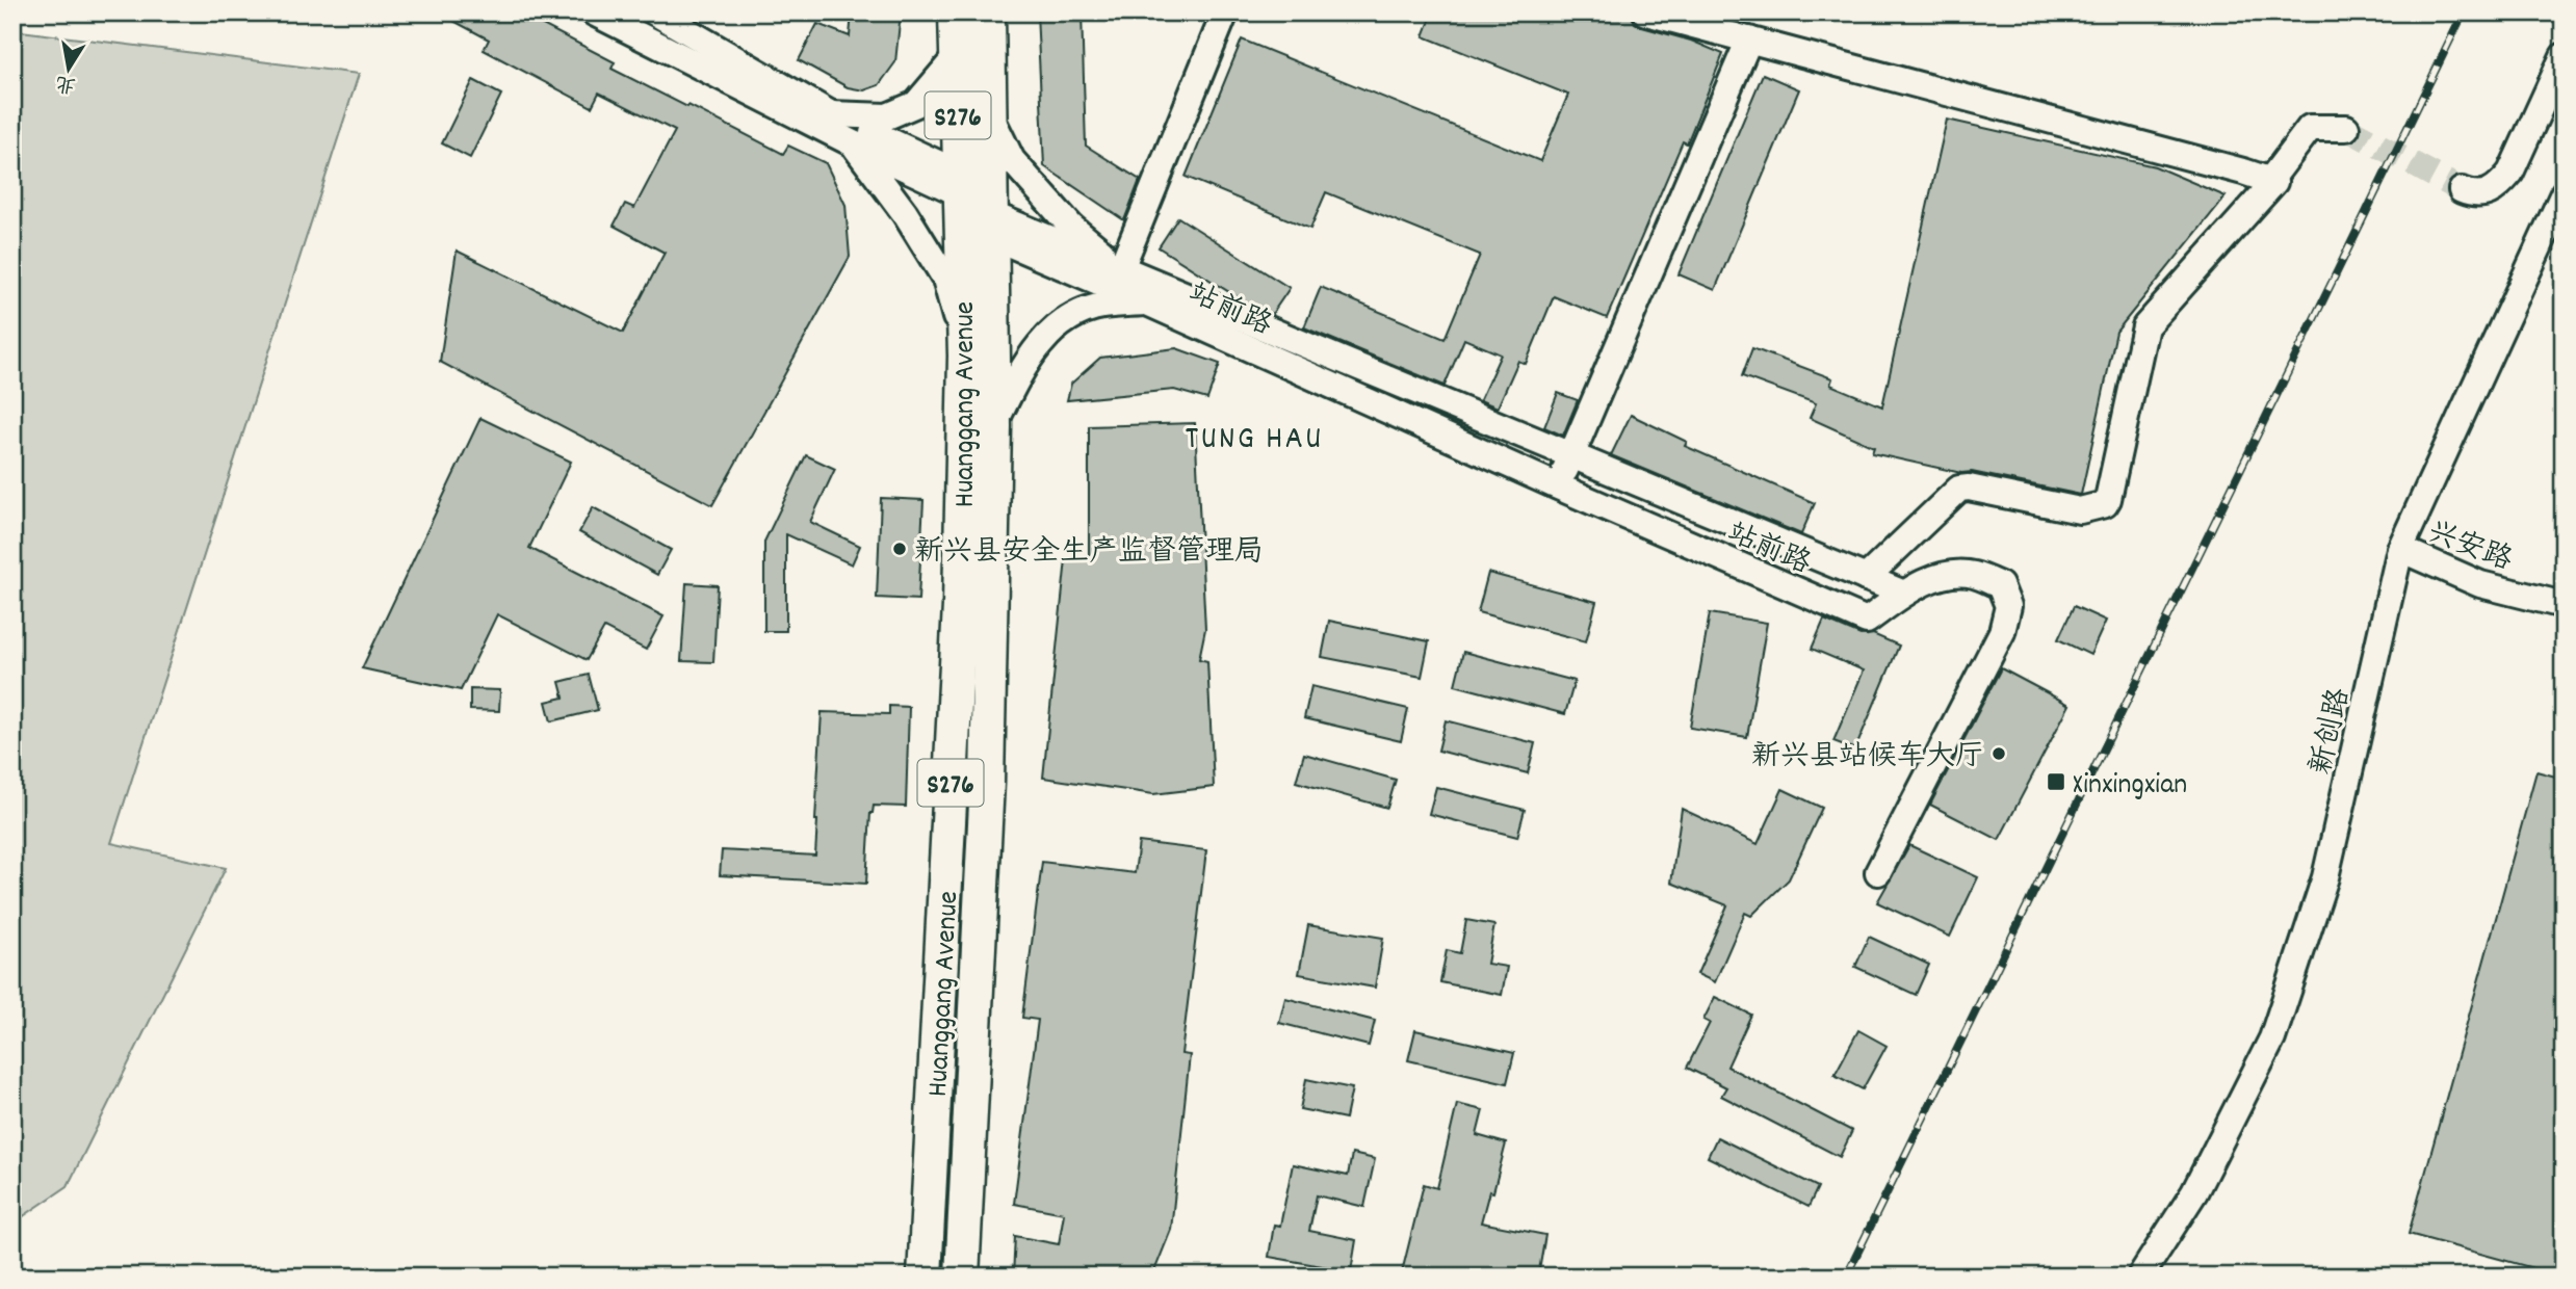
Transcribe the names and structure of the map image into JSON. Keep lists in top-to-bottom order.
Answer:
{
  "streets": {
    "main road": ["S276", "Huanggang Avenue"],
    "street": ["站前路", "兴安路", "新创路"]
  },
  "crossings": [
    ["站前路", "Huanggang Avenue"],
    ["兴安路", "新创路"]
  ],
  "districts": ["TUNG HAU"],
  "places": {
    "other": ["新兴县安全生产监督管理局", "新兴县站候车大厅"],
    "transit": ["Xinxingxian"]
  },
  "north": "bottom"
}
